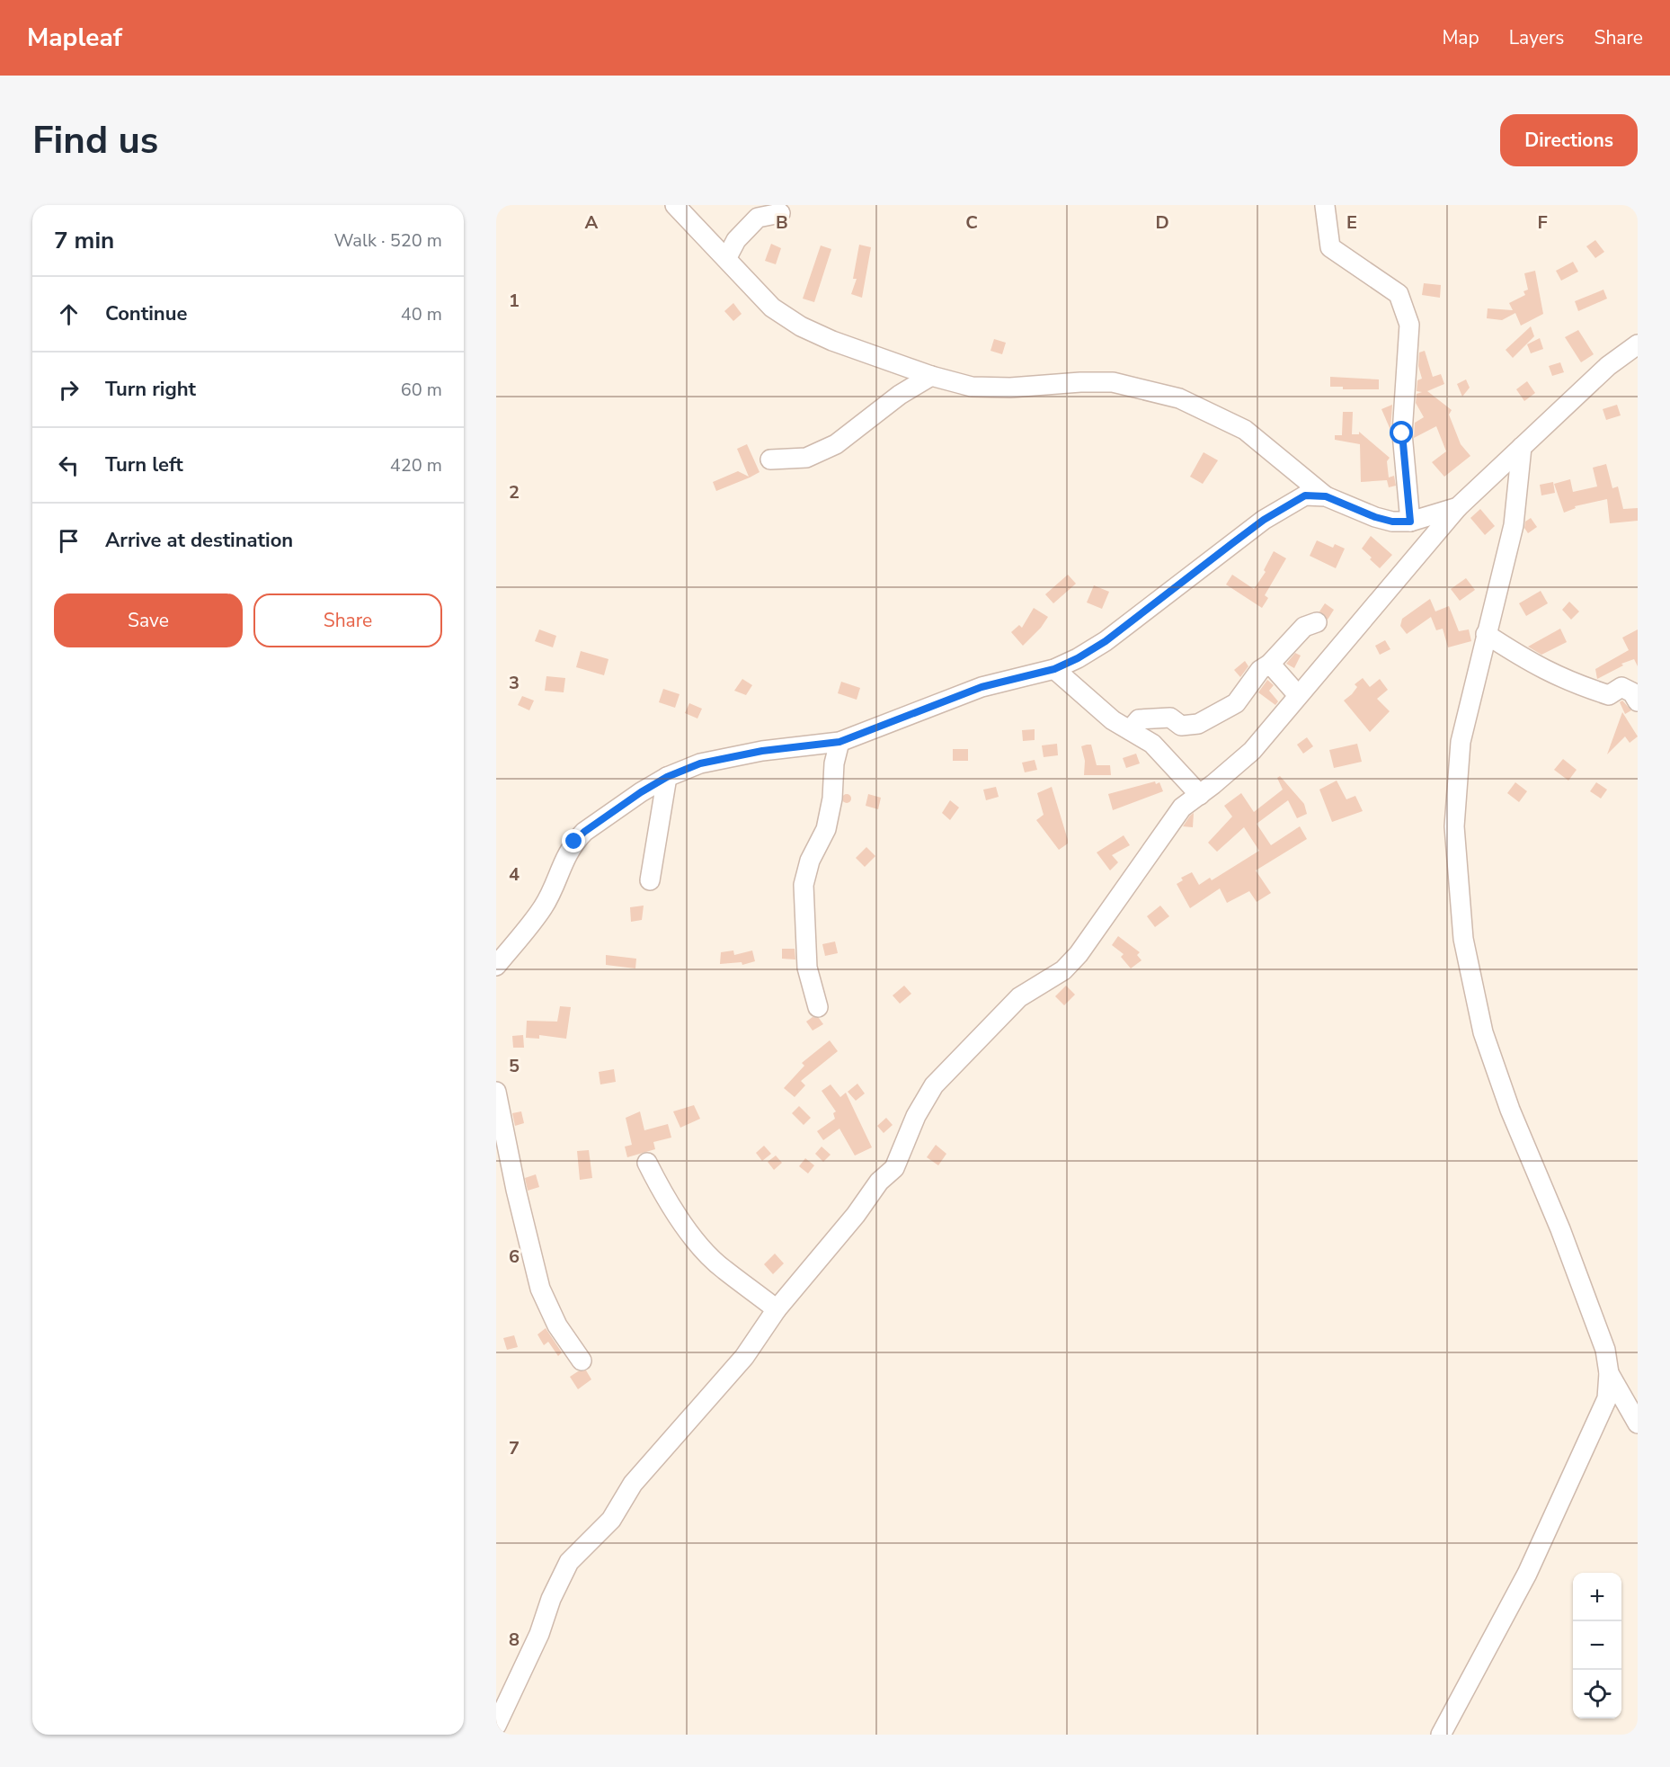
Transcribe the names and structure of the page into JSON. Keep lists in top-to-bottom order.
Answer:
{
  "page": {
    "header": "Mapleaf",
    "nav": ["Map", "Layers", "Share"],
    "buttons": [
      "Directions",
      ["Save", "Share"]
    ],
    "title": "Find us",
    "heading": ["7 min", "Walk · 520 m"],
    "list": [
      ["Continue", "40 m"],
      ["Turn right", "60 m"],
      ["Turn left", "420 m"],
      "Arrive at destination"
    ],
    "map_buttons": ["+", "−"]
  },
  "grid": {
    "columns": [
      "A",
      "B",
      "C",
      "D",
      "E",
      "F"
    ],
    "rows": [
      "1",
      "2",
      "3",
      "4",
      "5",
      "6",
      "7",
      "8"
    ]
  }
}
